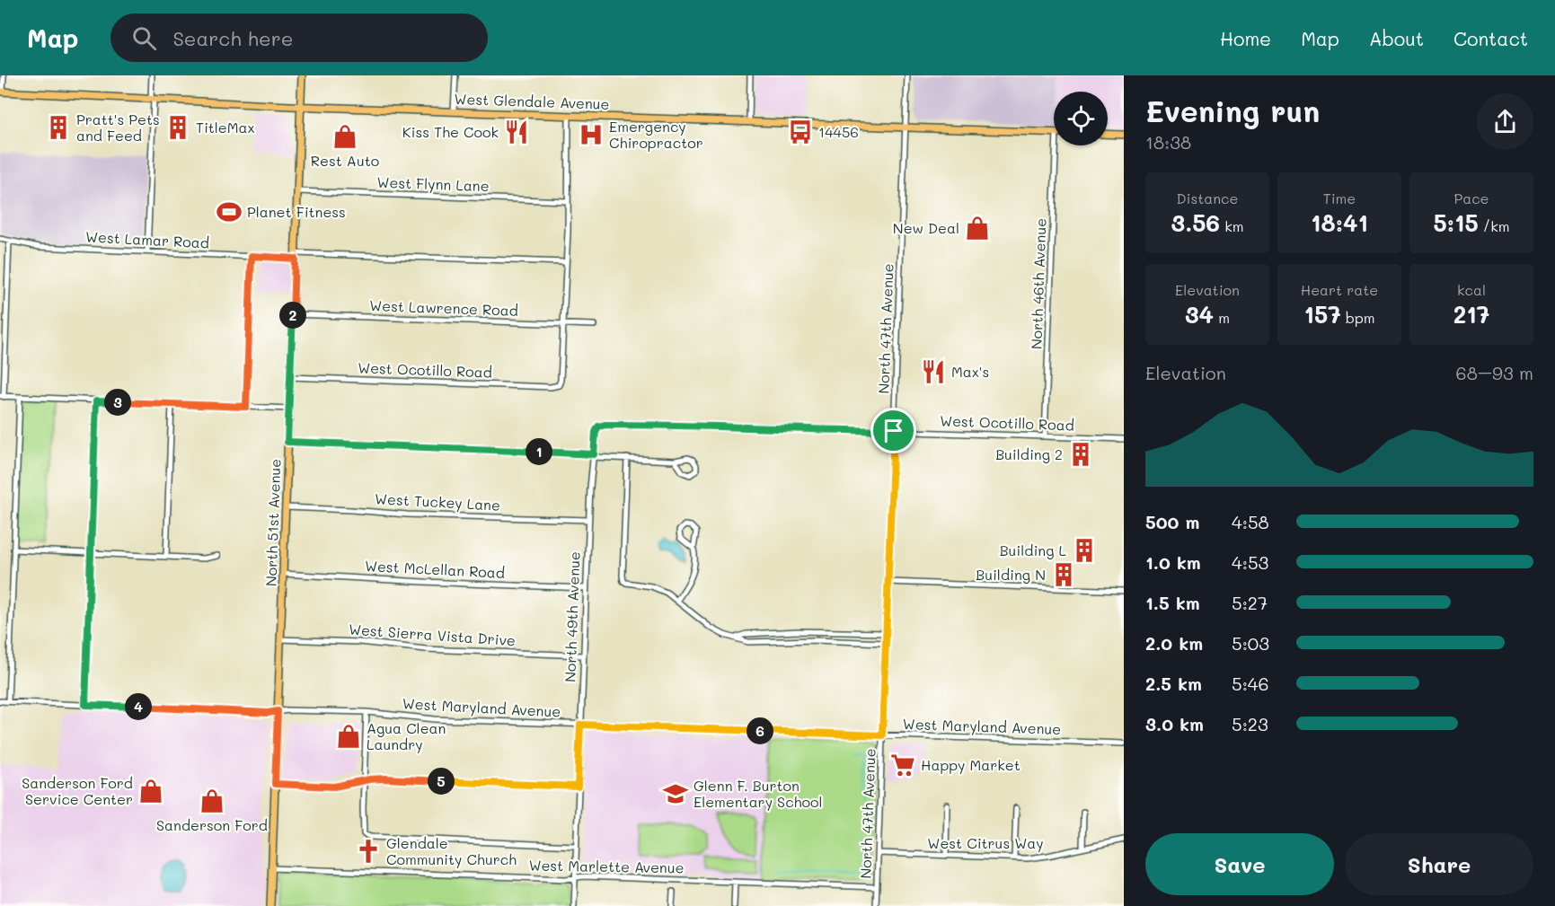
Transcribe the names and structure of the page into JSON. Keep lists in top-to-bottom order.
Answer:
{
  "streets": {
    "main road": ["West Glendale Avenue", "North 51st Avenue"],
    "street": [
      "West Flynn Lane",
      "West Lamar Road",
      "North 46th Avenue",
      "West Lawrence Road",
      "North 47th Avenue",
      "West Ocotillo Road",
      "West Tuckey Lane",
      "West McLellan Road",
      "North 49th Avenue",
      "West Sierra Vista Drive",
      "West Maryland Avenue",
      "West Citrus Way",
      "West Marlette Avenue"
    ]
  },
  "crossings": [
    ["West Glendale Avenue", "North 47th Avenue"],
    ["West Glendale Avenue", "North 51st Avenue"],
    ["West Flynn Lane", "North 51st Avenue"],
    ["West Lamar Road", "North 51st Avenue"],
    ["North 46th Avenue", "West Ocotillo Road"],
    ["West Lawrence Road", "West Ocotillo Road"],
    ["West Lawrence Road", "North 51st Avenue"],
    ["North 47th Avenue", "West Ocotillo Road"],
    ["North 47th Avenue", "West Maryland Avenue"],
    ["North 47th Avenue", "West Citrus Way"],
    ["North 47th Avenue", "West Marlette Avenue"],
    ["West Ocotillo Road", "North 51st Avenue"],
    ["West Ocotillo Road", "North 49th Avenue"],
    ["West Tuckey Lane", "North 51st Avenue"],
    ["West Tuckey Lane", "North 49th Avenue"],
    ["North 51st Avenue", "West McLellan Road"],
    ["North 51st Avenue", "West Sierra Vista Drive"],
    ["North 51st Avenue", "West Maryland Avenue"],
    ["North 51st Avenue", "West Marlette Avenue"],
    ["West McLellan Road", "North 49th Avenue"],
    ["North 49th Avenue", "West Sierra Vista Drive"],
    ["North 49th Avenue", "West Maryland Avenue"],
    ["North 49th Avenue", "West Marlette Avenue"]
  ],
  "places": {
    "building": [
      "Pratt's Pets and Feed",
      "TitleMax",
      "Building 2",
      "Building L",
      "Building N"
    ],
    "restaurant": ["Kiss The Cook", "Max's"],
    "bus stop": ["14456"],
    "hospital": ["Emergency Chiropractor"],
    "shop": [
      "Rest Auto",
      "New Deal",
      "Agua Clean Laundry",
      "Sanderson Ford Service Center",
      "Sanderson Ford"
    ],
    "sports": ["Planet Fitness"],
    "supermarket": ["Happy Market"],
    "school or university": ["Glenn F. Burton Elementary School"],
    "church": ["Glendale Community Church"]
  },
  "page": {
    "header": "Map",
    "search": "Search here",
    "nav": [
      "Home",
      "Map",
      "About",
      "Contact"
    ],
    "heading": ["Evening run", "18:38"],
    "stats": [
      ["Distance", "3.56 km"],
      ["Time", "18:41"],
      ["Pace", "5:15 /km"],
      ["Elevation", "34 m"],
      ["Heart rate", "157 bpm"],
      ["kcal", "217"]
    ],
    "pins": [
      "2",
      "3",
      "1",
      "4",
      "6",
      "5"
    ],
    "chart": ["Elevation", "68–93 m"],
    "list": [
      {
        "name": "500 m",
        "note": "4:58"
      },
      {
        "name": "1.0 km",
        "note": "4:53"
      },
      {
        "name": "1.5 km",
        "note": "5:27"
      },
      {
        "name": "2.0 km",
        "note": "5:03"
      },
      {
        "name": "2.5 km",
        "note": "5:46"
      },
      {
        "name": "3.0 km",
        "note": "5:23"
      }
    ],
    "buttons": ["Save", "Share"]
  }
}
